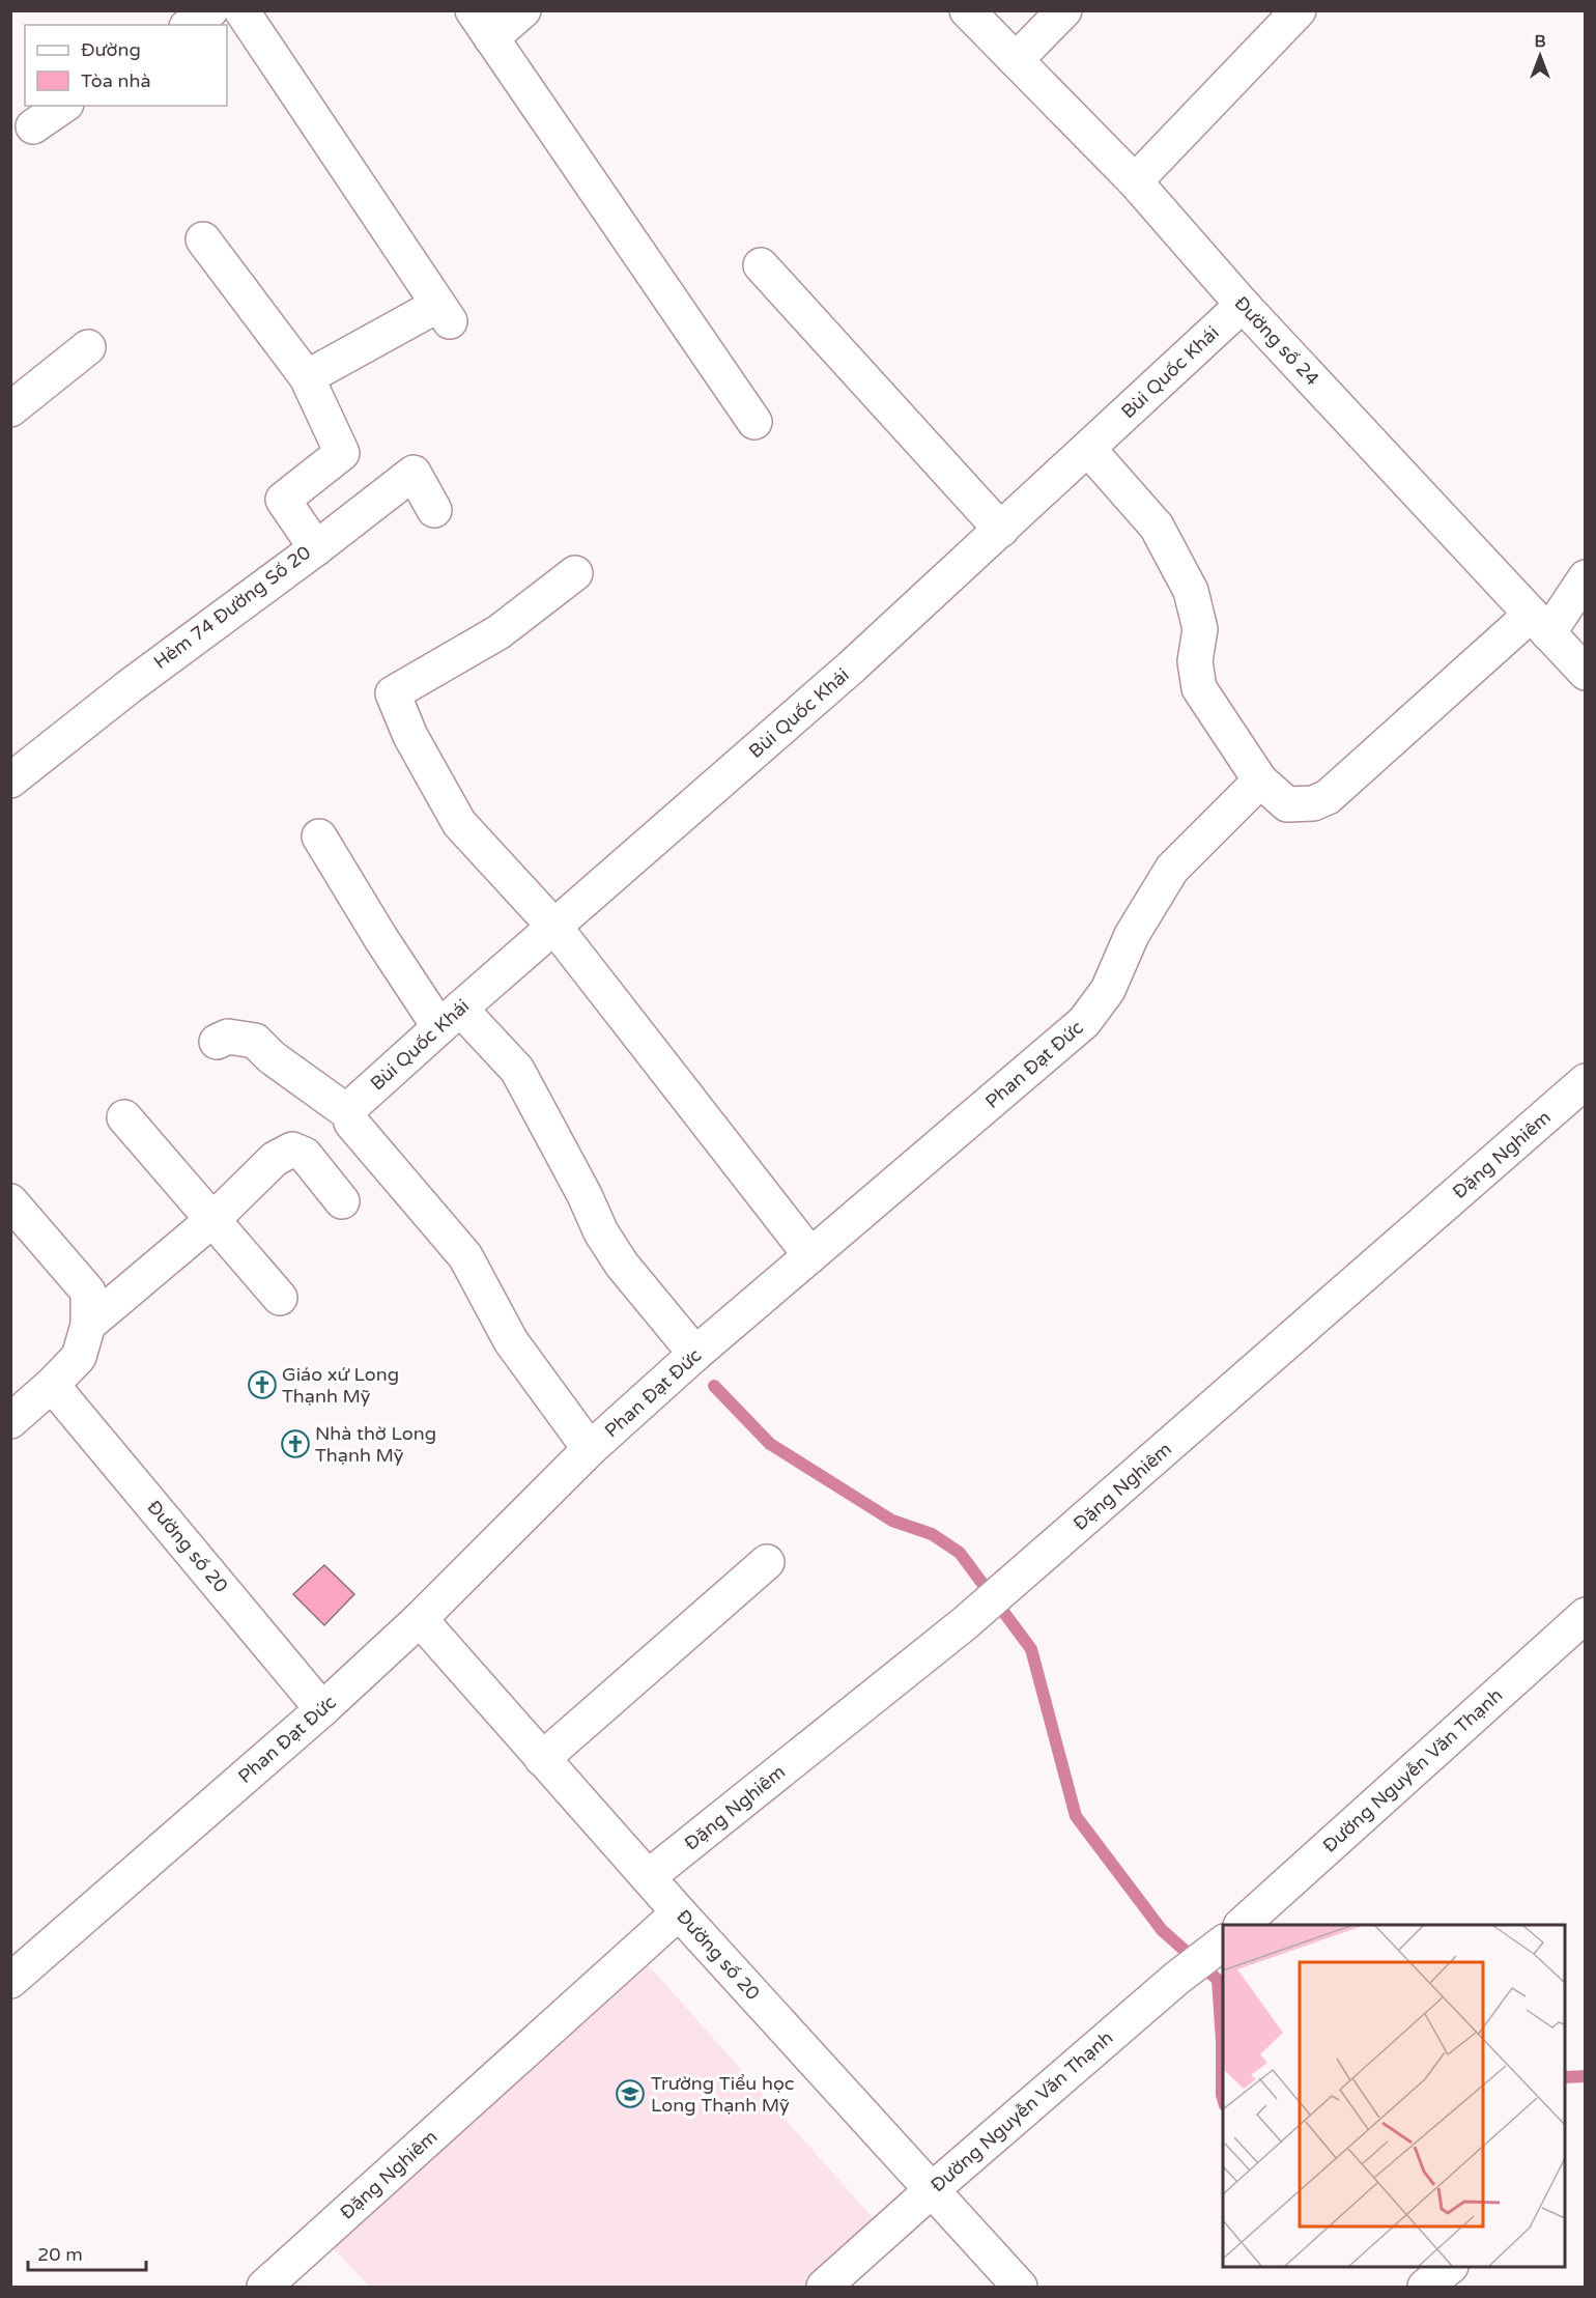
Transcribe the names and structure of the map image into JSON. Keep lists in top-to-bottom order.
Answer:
{
  "streets": {
    "street": [
      "Đường số 24",
      "Bùi Quốc Khái",
      "Hẻm 74 Đường Số 20",
      "Phan Đạt Đức",
      "Đặng Nghiêm",
      "Đường số 20",
      "Đường Nguyễn Văn Thạnh"
    ]
  },
  "crossings": [
    ["Đường số 24", "Bùi Quốc Khái"],
    ["Phan Đạt Đức", "Đường số 20"],
    ["Đặng Nghiêm", "Đường số 20"],
    ["Đường số 20", "Đường Nguyễn Văn Thạnh"]
  ],
  "places": {
    "church": ["Giáo xứ Long Thạnh Mỹ", "Nhà thờ Long Thạnh Mỹ"],
    "school or university": ["Trường Tiểu học Long Thạnh Mỹ"]
  },
  "legend": ["Đường", "Tòa nhà"],
  "scale_bar": "20 m",
  "north": "top"
}
